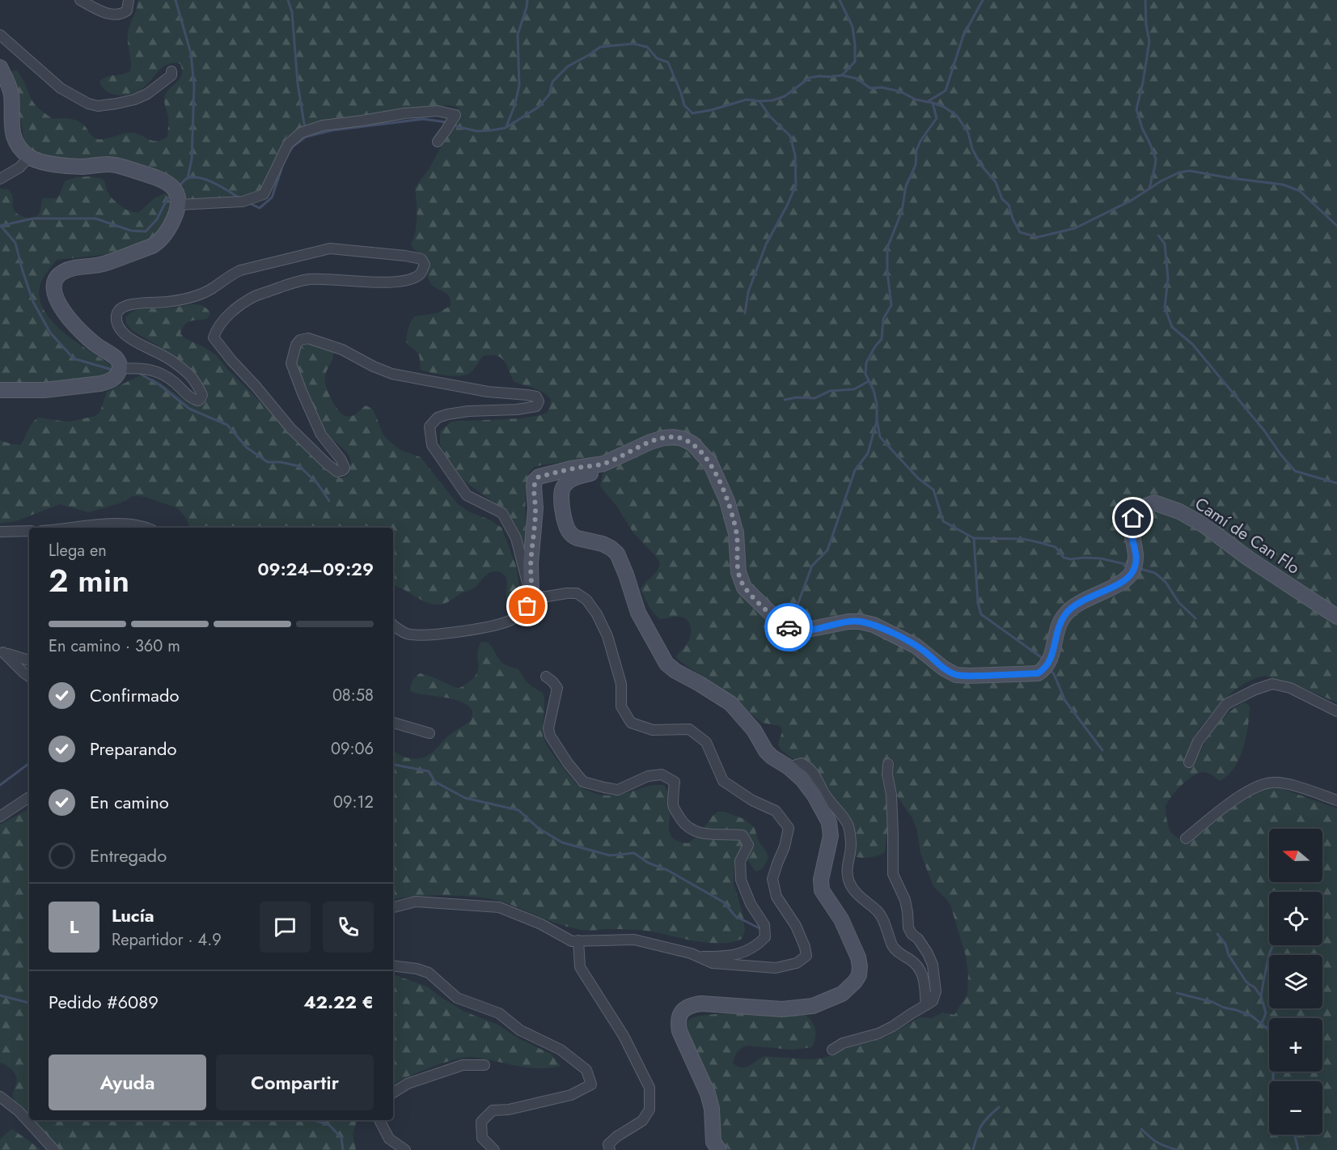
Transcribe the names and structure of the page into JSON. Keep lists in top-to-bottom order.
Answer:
{
  "streets": {
    "street": ["Camí de Can Flo"]
  },
  "north": "left",
  "page": {
    "heading": ["2 min", "Llega en", "09:24–09:29"],
    "panel": [
      "Lucía",
      "Repartidor · 4.9",
      "Pedido #6089",
      "42.22 €"
    ],
    "bar": "En camino · 360 m",
    "list": [
      ["Confirmado", "08:58"],
      ["Preparando", "09:06"],
      ["En camino", "09:12"],
      "Entregado"
    ],
    "map_buttons": ["+", "−"],
    "round": "L",
    "buttons": ["Ayuda", "Compartir"]
  }
}
